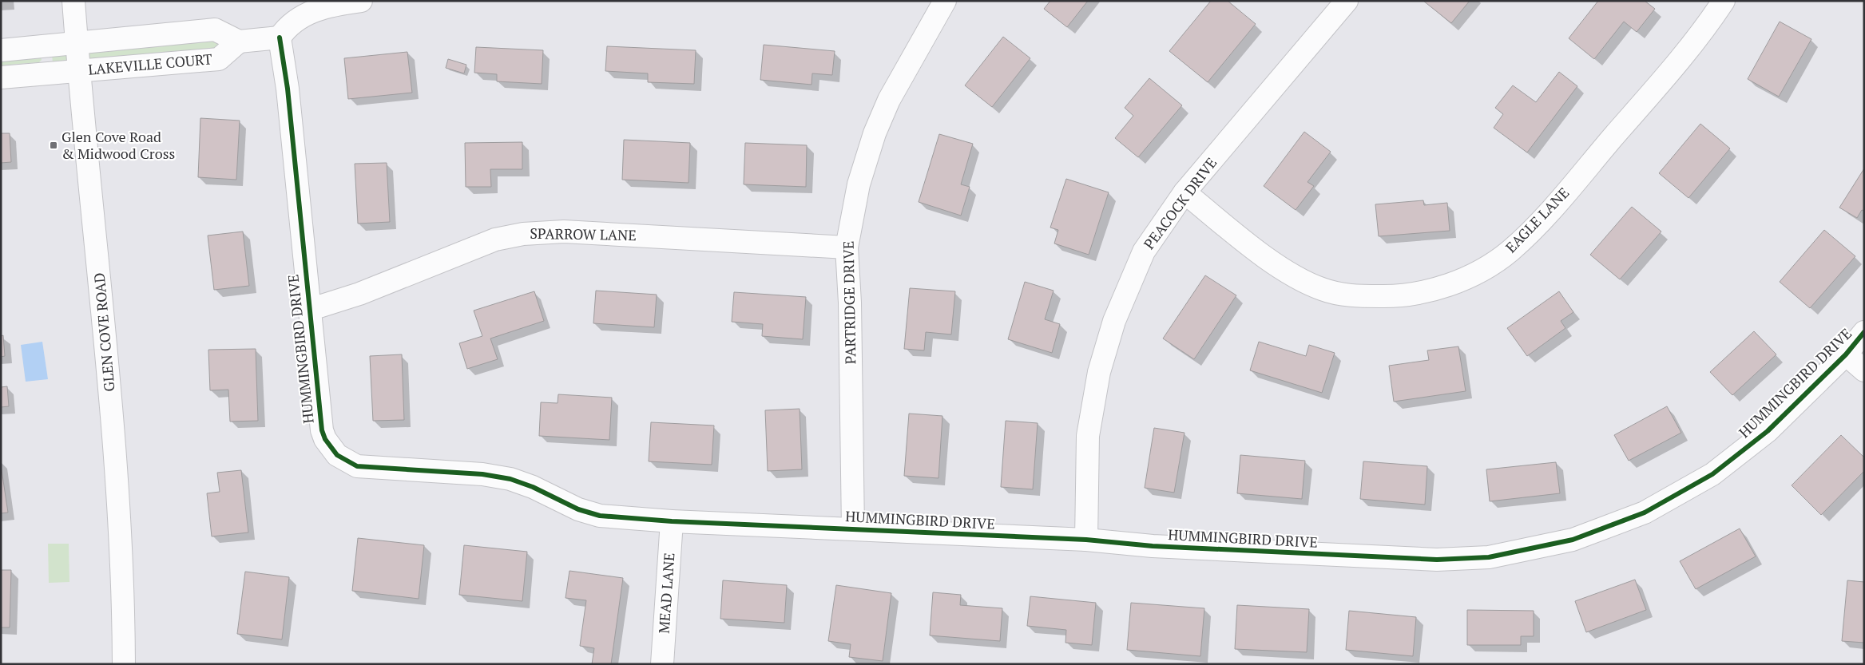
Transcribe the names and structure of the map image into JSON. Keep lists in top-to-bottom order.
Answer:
{
  "streets": {
    "street": [
      "LAKEVILLE COURT",
      "PEACOCK DRIVE",
      "EAGLE LANE",
      "SPARROW LANE",
      "PARTRIDGE DRIVE",
      "GLEN COVE ROAD",
      "HUMMINGBIRD DRIVE",
      "MEAD LANE"
    ]
  },
  "crossings": [
    ["LAKEVILLE COURT", "GLEN COVE ROAD"],
    ["PEACOCK DRIVE", "EAGLE LANE"],
    ["PEACOCK DRIVE", "HUMMINGBIRD DRIVE"],
    ["SPARROW LANE", "PARTRIDGE DRIVE"],
    ["SPARROW LANE", "HUMMINGBIRD DRIVE"],
    ["PARTRIDGE DRIVE", "HUMMINGBIRD DRIVE"],
    ["HUMMINGBIRD DRIVE", "MEAD LANE"]
  ],
  "places": {
    "transit": ["Glen Cove Road & Midwood Cross"]
  }
}
